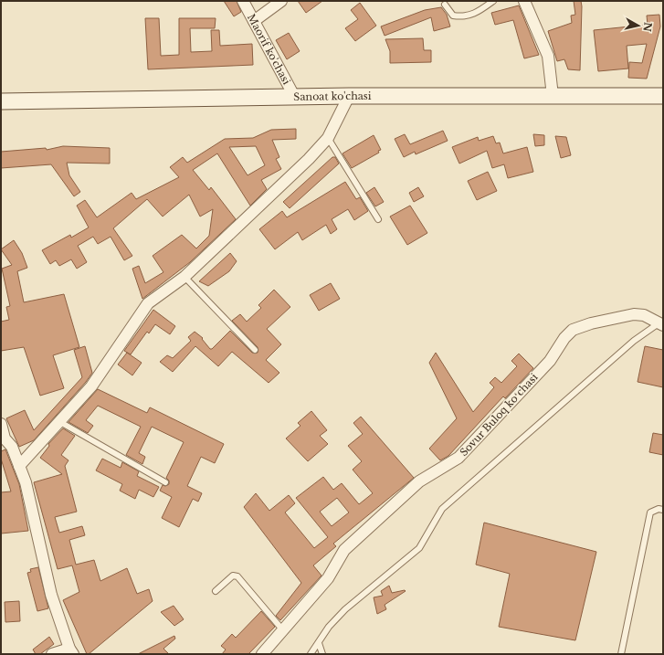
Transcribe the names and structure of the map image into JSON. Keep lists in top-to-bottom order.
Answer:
{
  "streets": {
    "main road": ["Sanoat ko'chasi"],
    "street": ["Maorif ko'chasi", "Sovur Buloq koʻchasi"]
  },
  "crossings": [
    ["Maorif ko'chasi", "Sanoat ko'chasi"]
  ],
  "north": "right"
}
